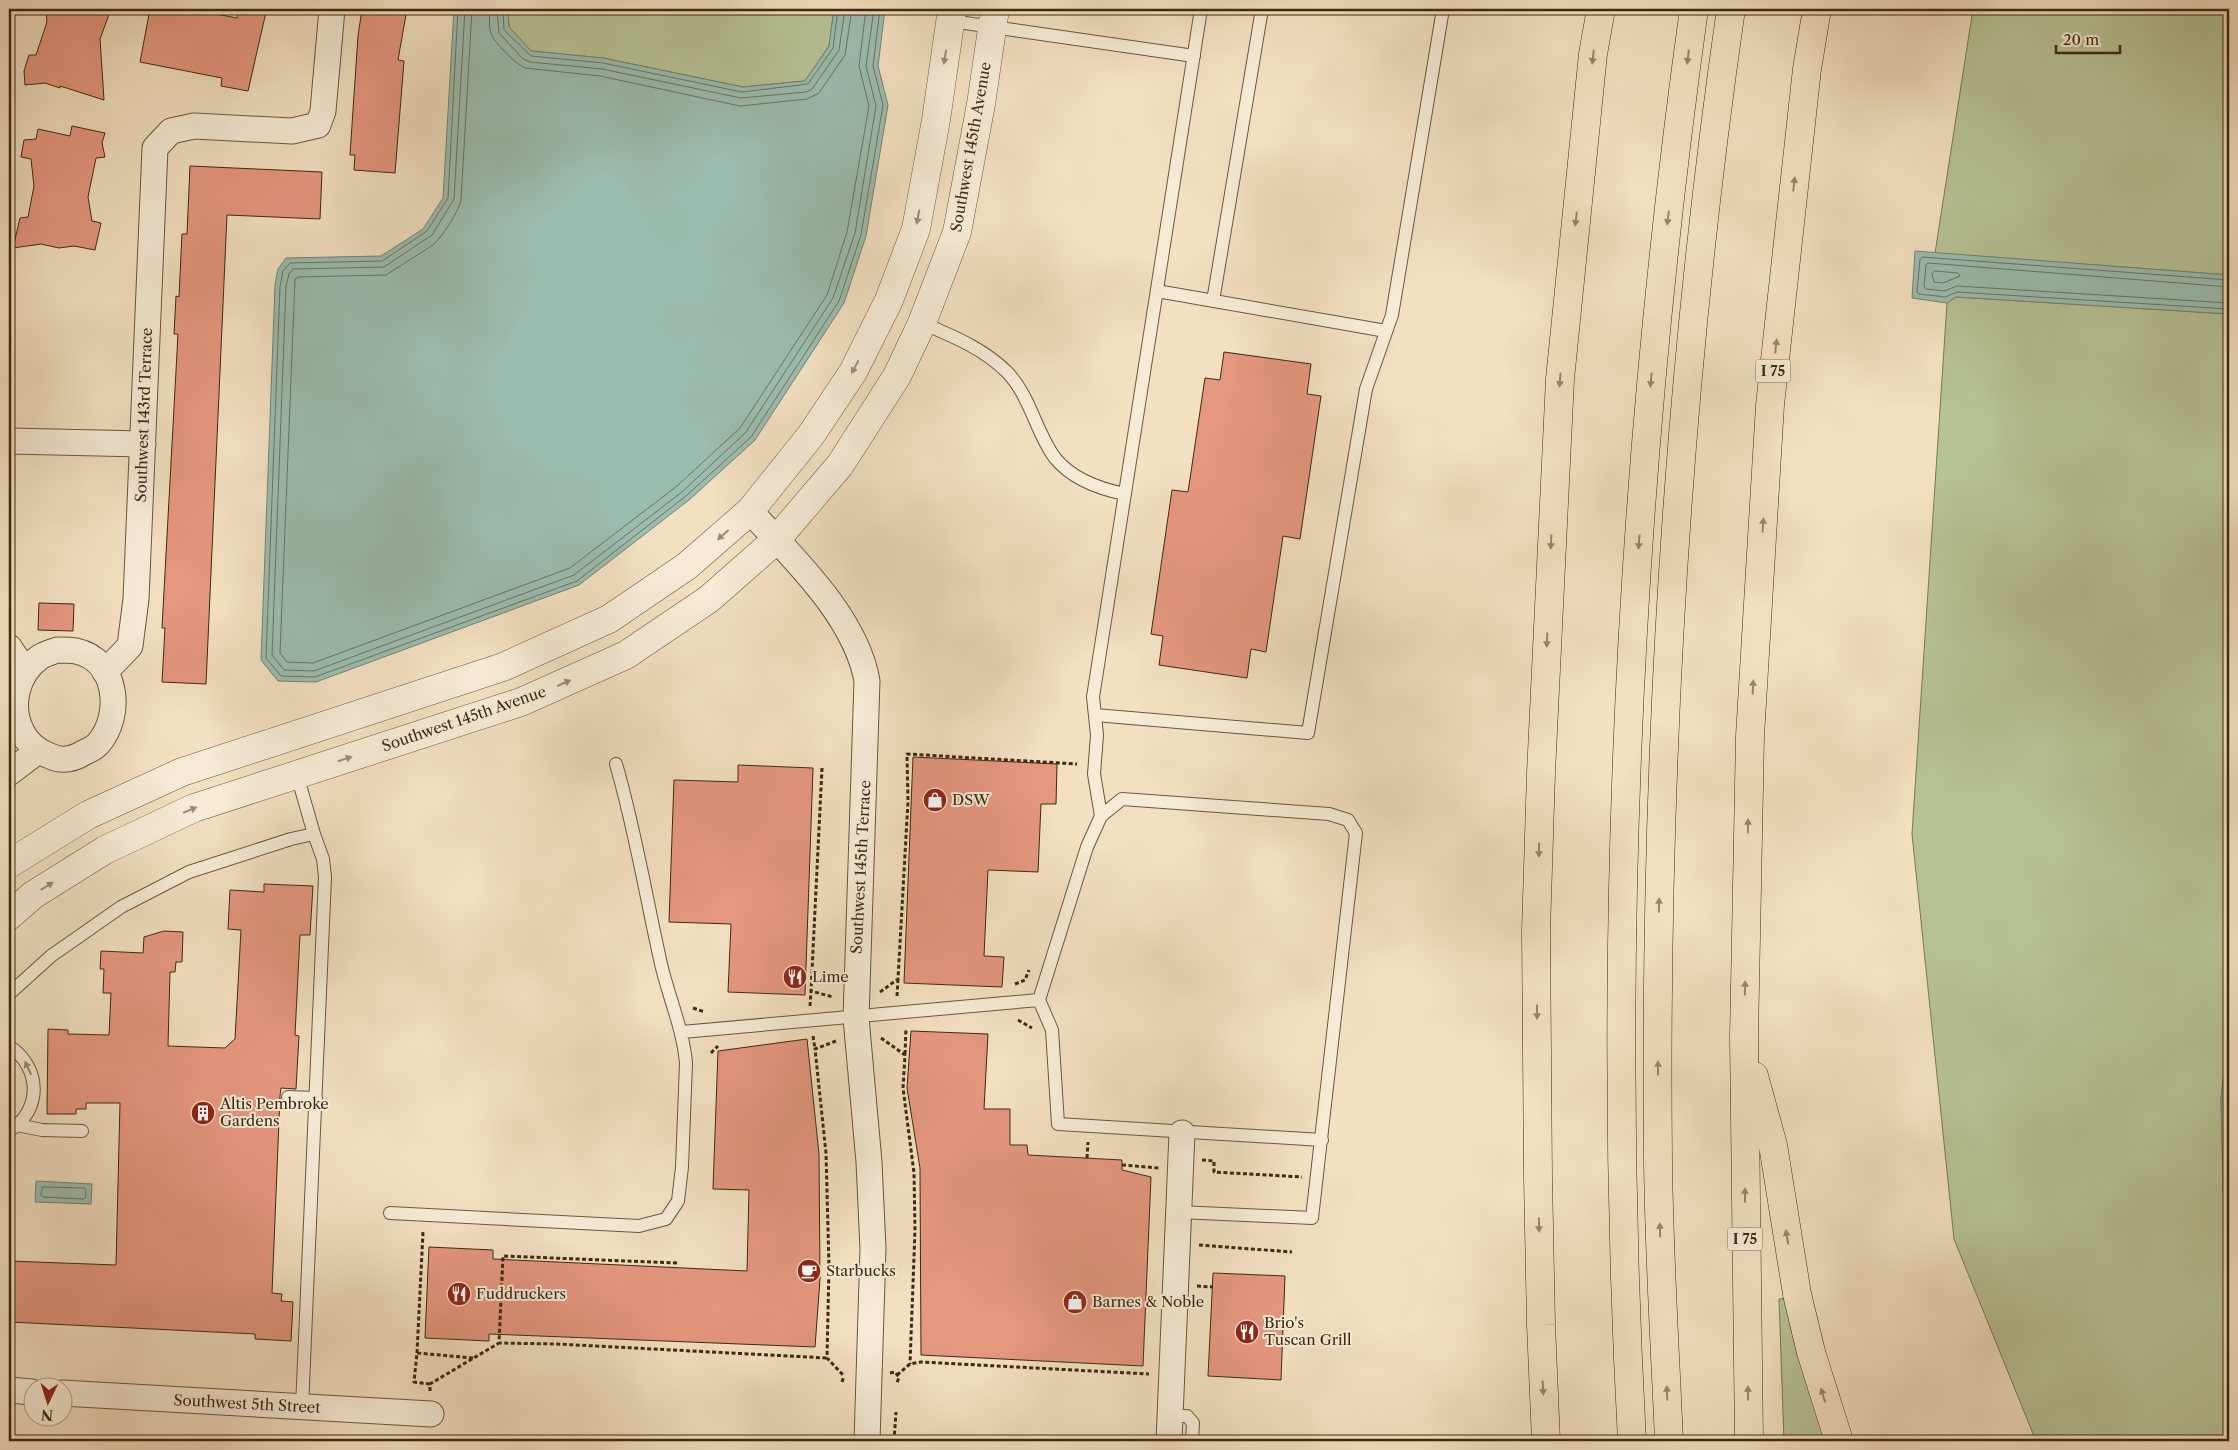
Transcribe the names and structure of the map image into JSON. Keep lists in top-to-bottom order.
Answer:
{
  "streets": {
    "highway": ["I 75"],
    "street": [
      "Southwest 145th Avenue",
      "Southwest 143rd Terrace",
      "Southwest 145th Terrace",
      "Southwest 5th Street"
    ]
  },
  "crossings": [
    ["Southwest 145th Avenue", "Southwest 145th Terrace"]
  ],
  "places": {
    "shop": ["DSW", "Barnes & Noble"],
    "restaurant": ["Lime", "Fuddruckers", "Brio's Tuscan Grill"],
    "building": ["Altis Pembroke Gardens"],
    "cafe": ["Starbucks"]
  },
  "scale_bar": "20 m",
  "north": "bottom"
}
